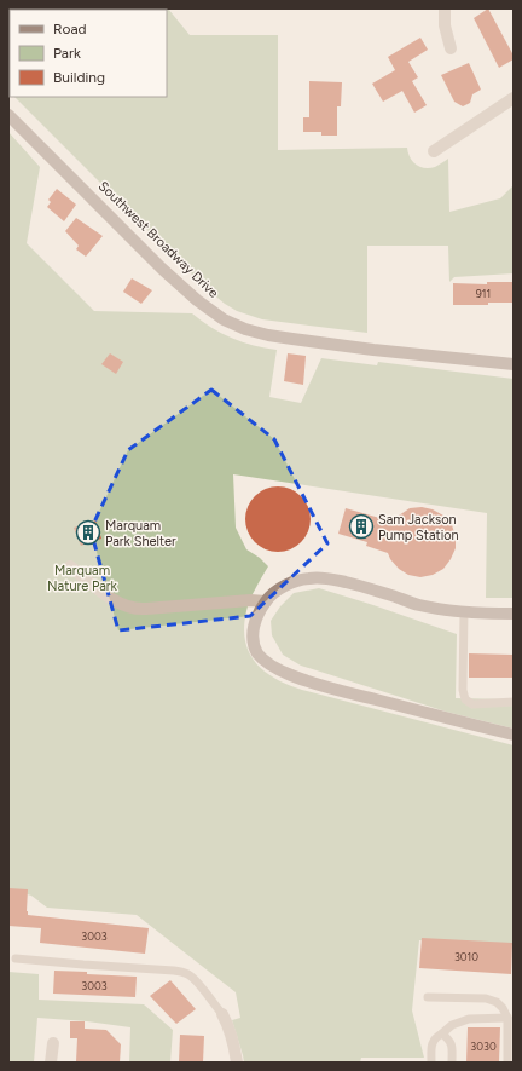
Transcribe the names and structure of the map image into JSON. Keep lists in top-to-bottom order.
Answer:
{
  "streets": {
    "street": ["Southwest Broadway Drive"]
  },
  "parks": ["Marquam Nature Park"],
  "places": {
    "building": ["Sam Jackson Pump Station", "Marquam Park Shelter"]
  },
  "house_numbers": [
    "911",
    "3003",
    "3010",
    "3003",
    "3030"
  ],
  "legend": ["Road", "Park", "Building"]
}
